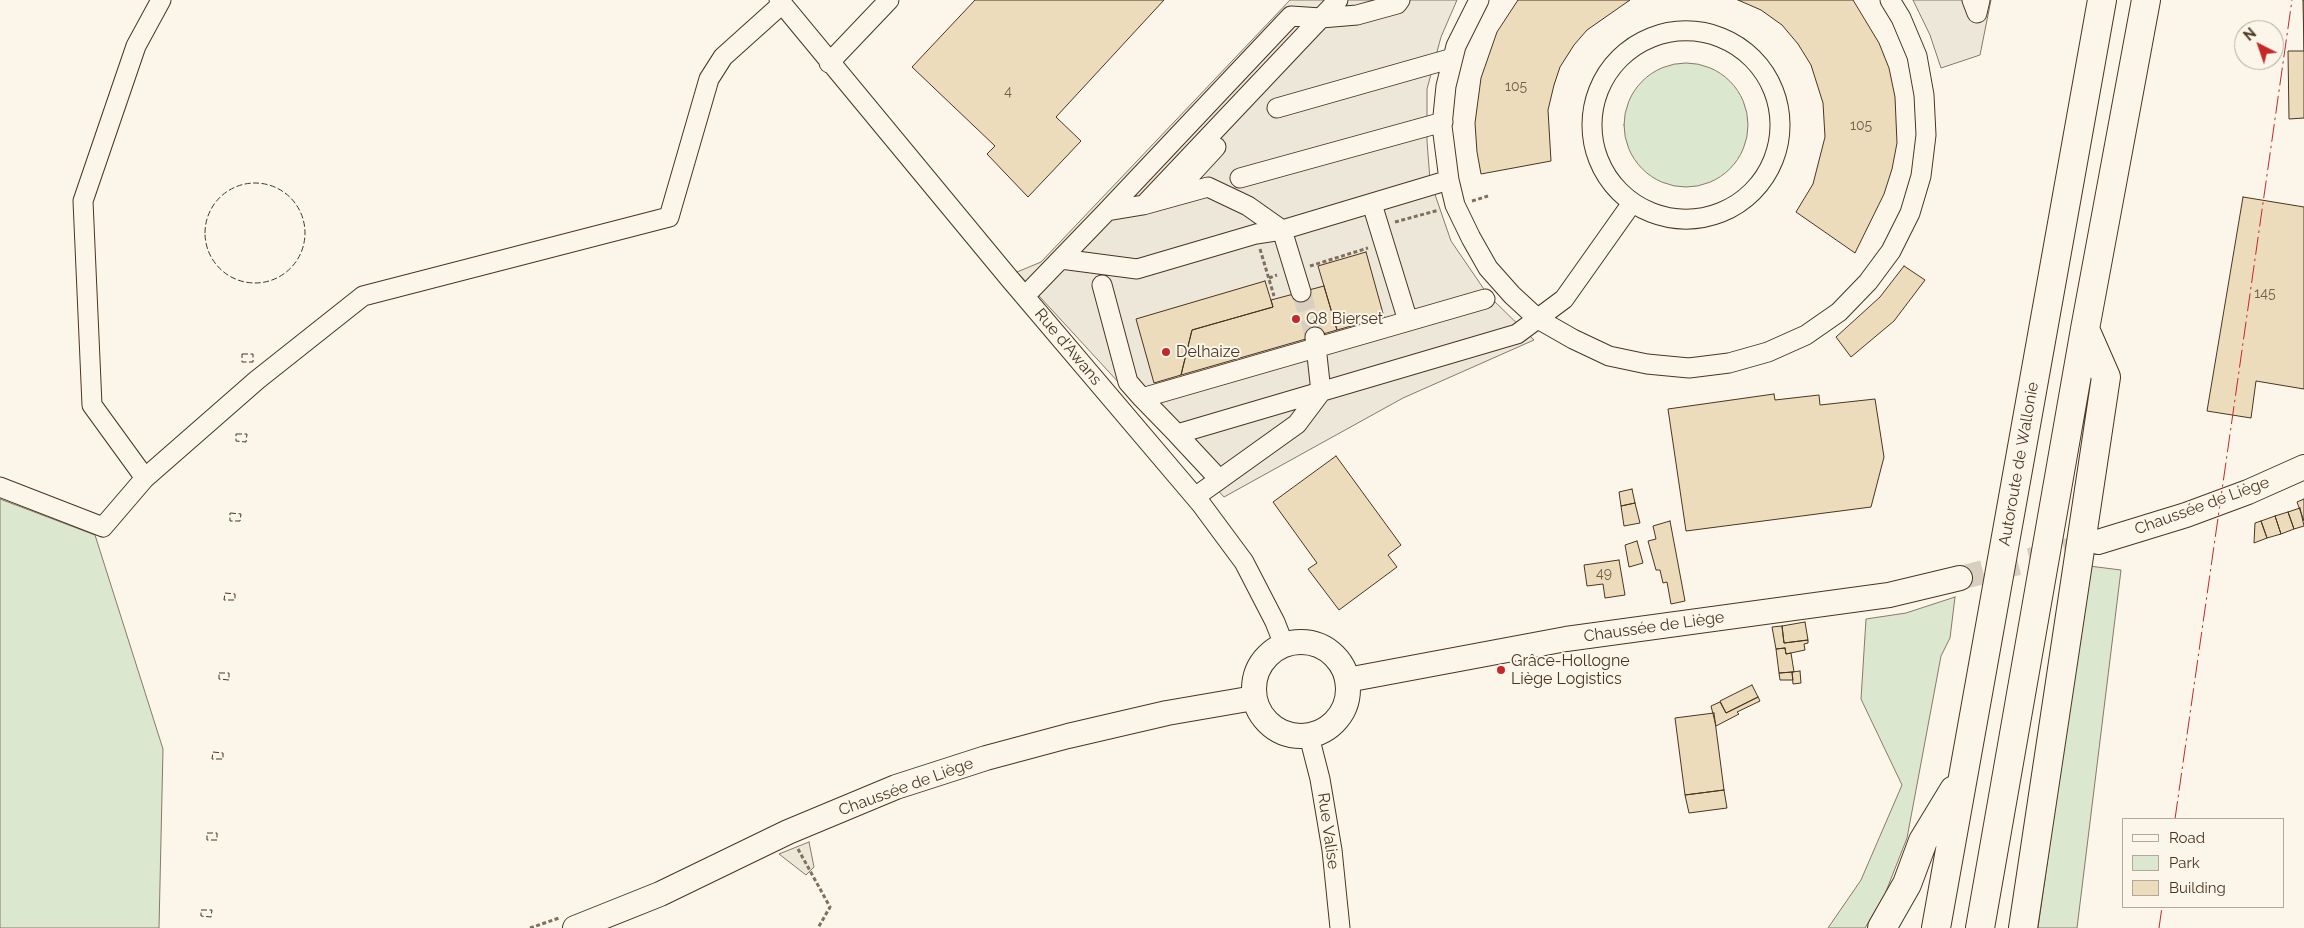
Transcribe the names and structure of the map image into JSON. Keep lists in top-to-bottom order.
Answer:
{
  "streets": {
    "highway": ["Autoroute de Wallonie"],
    "main road": ["Chaussée de Liège"],
    "street": ["Rue d'Awans", "Rue Valise"]
  },
  "crossings": [
    ["Rue d'Awans", "Chaussée de Liège"],
    ["Rue d'Awans", "Rue Valise"],
    ["Chaussée de Liège", "Rue Valise"]
  ],
  "places": ["Q8 Bierset", "Delhaize", "Grâce-Hollogne Liège Logistics"],
  "house_numbers": [
    "105",
    "4",
    "105",
    "145",
    "49"
  ],
  "legend": ["Road", "Park", "Building"],
  "north": "top left"
}
